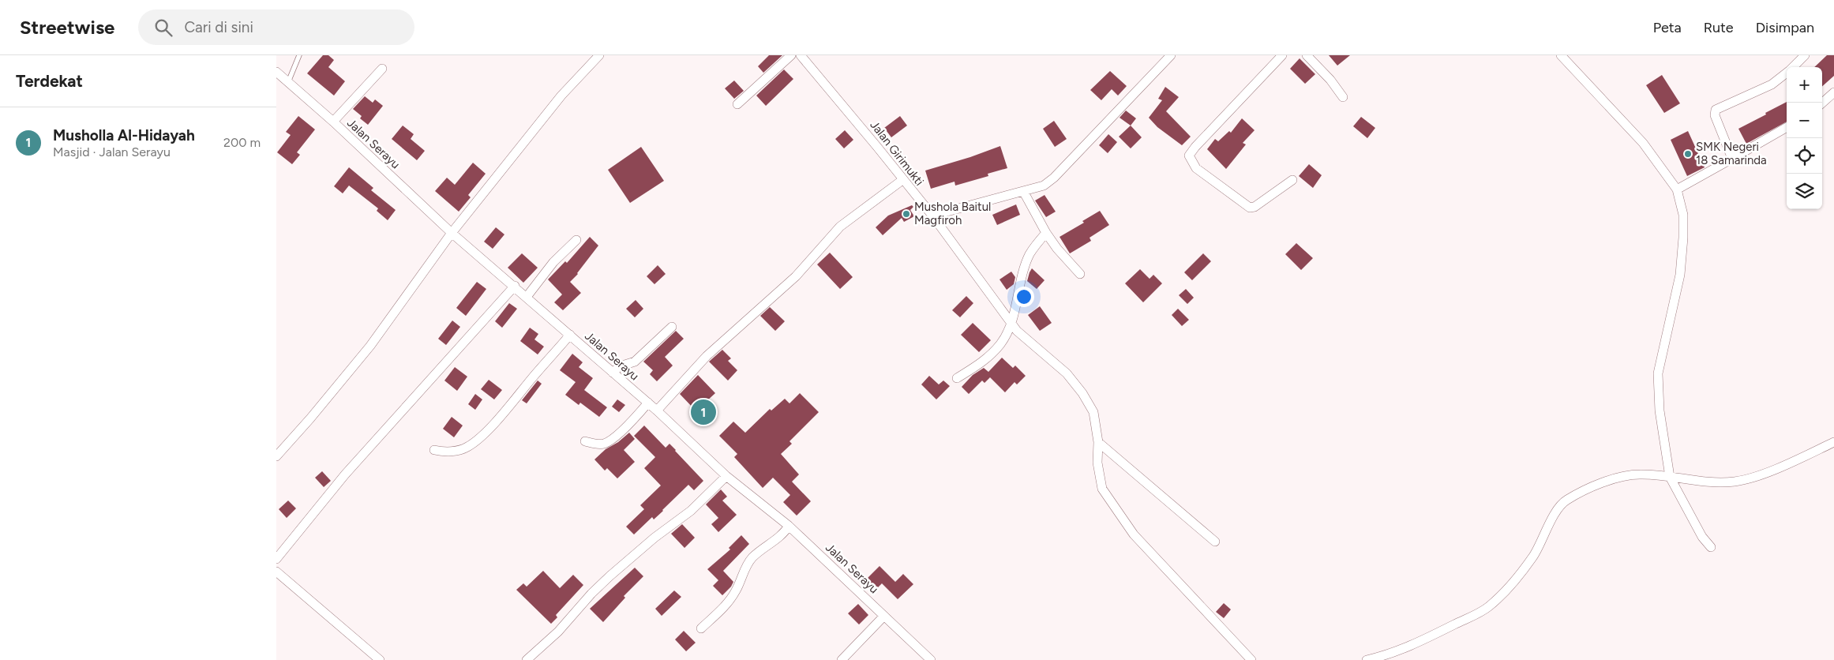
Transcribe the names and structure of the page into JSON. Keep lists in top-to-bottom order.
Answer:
{
  "streets": {
    "street": ["Jalan Serayu", "Jalan Girimukti"]
  },
  "places": ["SMK Negeri 18 Samarinda", "Mushola Baitul Magfiroh"],
  "page": {
    "header": "Streetwise",
    "search": "Cari di sini",
    "nav": ["Peta", "Rute", "Disimpan"],
    "heading": "Terdekat",
    "map_buttons": ["+", "−"],
    "list": [
      {
        "mark": "1",
        "name": "Musholla Al-Hidayah",
        "note": "Masjid · Jalan Serayu",
        "value": "200 m"
      }
    ],
    "pins": "1"
  }
}
